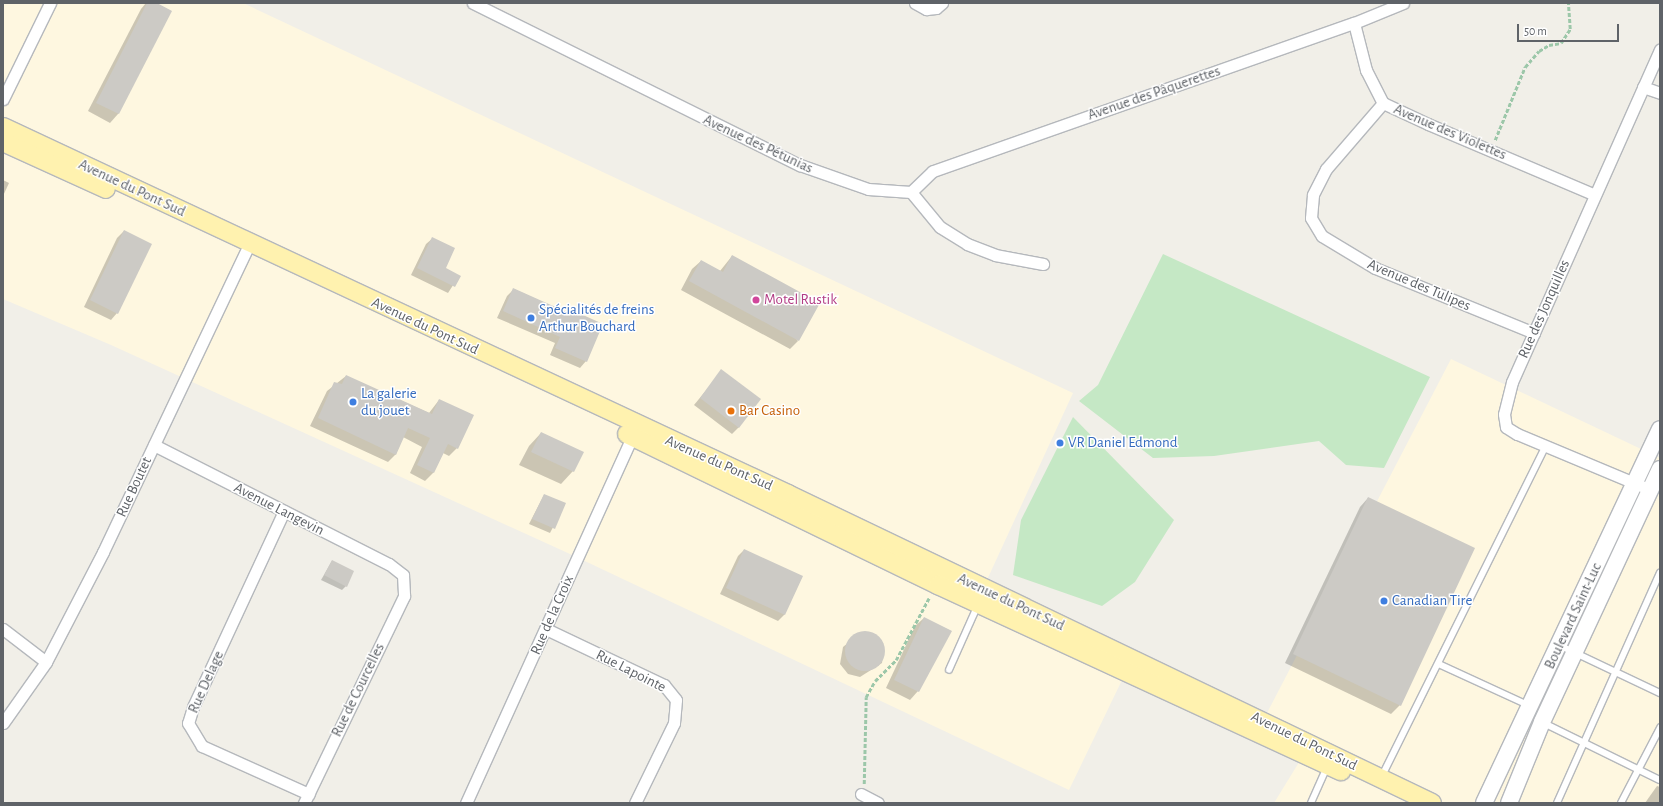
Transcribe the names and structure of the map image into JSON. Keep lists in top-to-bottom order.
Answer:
{
  "streets": {
    "main road": ["Avenue du Pont Sud"],
    "street": [
      "Avenue des Pâquerettes",
      "Avenue des Violettes",
      "Avenue des Pétunias",
      "Avenue des Tulipes",
      "Rue des Jonquilles",
      "Rue Boutet",
      "Avenue Langevin",
      "Rue de la Croix",
      "Boulevard Saint-Luc",
      "Rue Lapointe",
      "Rue Delage",
      "Rue de Courcelles"
    ]
  },
  "crossings": [
    ["Avenue des Pâquerettes", "Avenue des Violettes"],
    ["Avenue des Pâquerettes", "Avenue des Pétunias"],
    ["Avenue des Violettes", "Avenue des Tulipes"],
    ["Avenue des Violettes", "Rue des Jonquilles"],
    ["Avenue du Pont Sud", "Rue Boutet"],
    ["Avenue du Pont Sud", "Rue de la Croix"],
    ["Avenue des Tulipes", "Rue des Jonquilles"],
    ["Rue des Jonquilles", "Boulevard Saint-Luc"],
    ["Rue Boutet", "Avenue Langevin"],
    ["Avenue Langevin", "Rue Delage"],
    ["Avenue Langevin", "Rue de Courcelles"],
    ["Rue de la Croix", "Rue Lapointe"],
    ["Rue Delage", "Rue de Courcelles"]
  ],
  "places": [
    "Motel Rustik",
    "Spécialités de freins Arthur Bouchard",
    "La galerie du jouet",
    "Bar Casino",
    "VR Daniel Edmond",
    "Canadian Tire"
  ],
  "scale_bar": "50 m"
}
